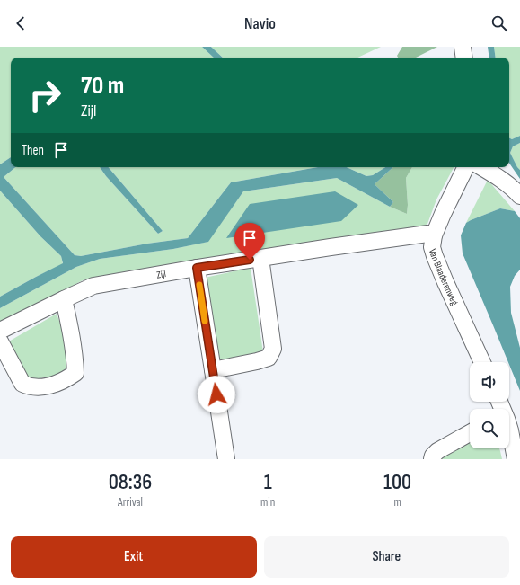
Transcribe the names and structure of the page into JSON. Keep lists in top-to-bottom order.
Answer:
{
  "streets": {
    "street": ["Zijl", "Van Blaaderenweg"]
  },
  "crossings": [
    ["Zijl", "Van Blaaderenweg"]
  ],
  "page": {
    "header": "Navio",
    "turn": ["70 m", "Zijl"],
    "then": "Then",
    "eta": [
      "08:36",
      "Arrival",
      "1",
      "min",
      "100",
      "m"
    ],
    "buttons": ["Exit", "Share"]
  }
}
